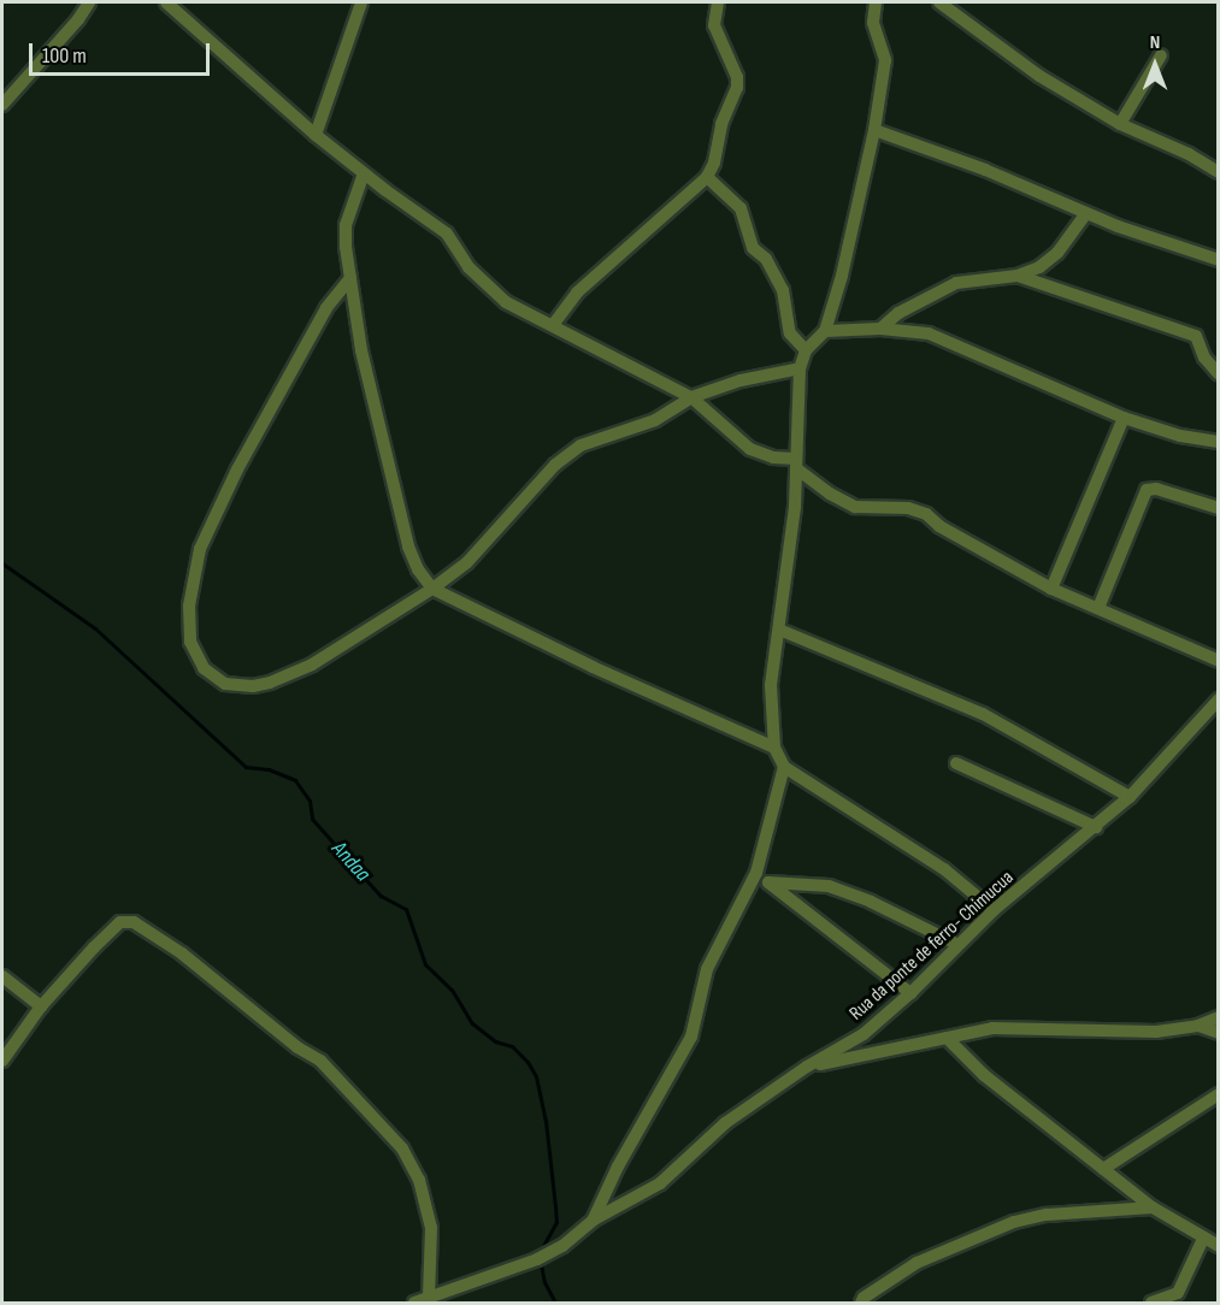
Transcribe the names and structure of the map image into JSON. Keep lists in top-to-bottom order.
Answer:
{
  "streets": {
    "street": ["Rua da ponte de ferro- Chimucua"]
  },
  "water": ["Andaa"],
  "scale_bar": "100 m",
  "north": "top"
}
